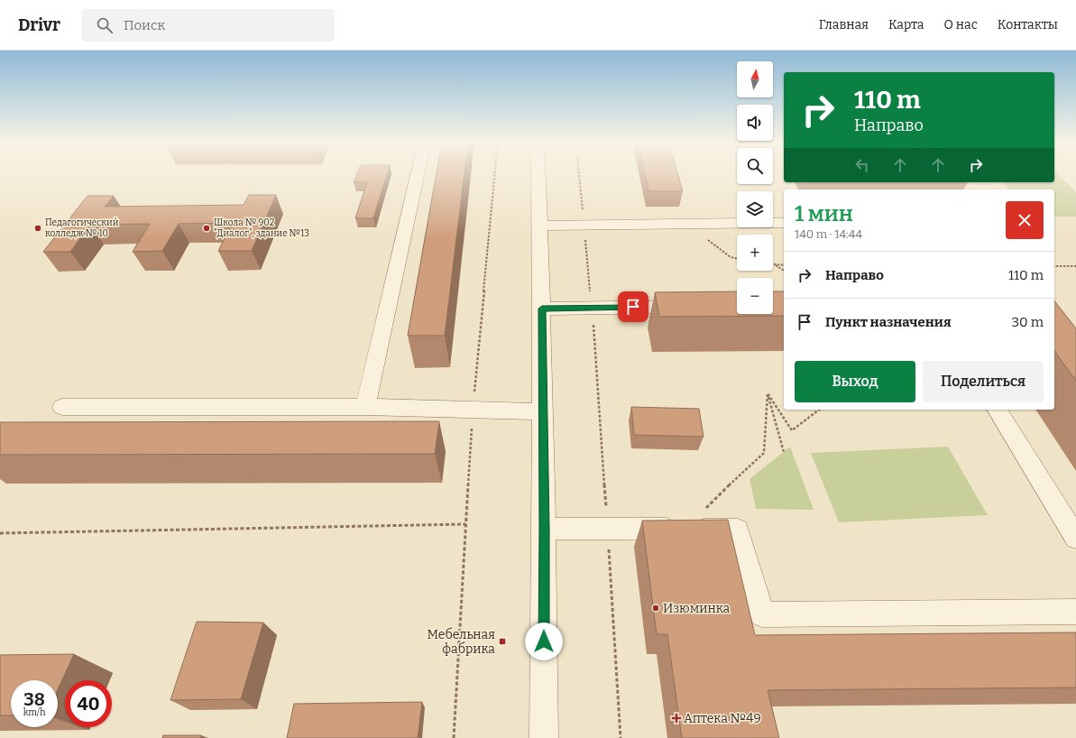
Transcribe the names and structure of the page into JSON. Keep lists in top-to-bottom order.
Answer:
{
  "places": {
    "other": ["Педагогический колледж № 10", "Школа № 902 \"Диалог\", здание №13", "Изюминка"],
    "transit": ["Мебельная фабрика"],
    "health": ["Аптека №49"]
  },
  "north": "top",
  "page": {
    "header": "Drivr",
    "search": "Поиск",
    "nav": [
      "Главная",
      "Карта",
      "О нас",
      "Контакты"
    ],
    "map_buttons": ["+", "−"],
    "turn": ["110 m", "Направо"],
    "heading": ["1 мин", "140 m · 14:44"],
    "list": [
      {
        "name": "Направо",
        "value": "110 m"
      },
      {
        "name": "Пункт назначения",
        "value": "30 m"
      }
    ],
    "buttons": ["Выход", "Поделиться"],
    "speed": "38 km/h",
    "limit": "40"
  }
}
